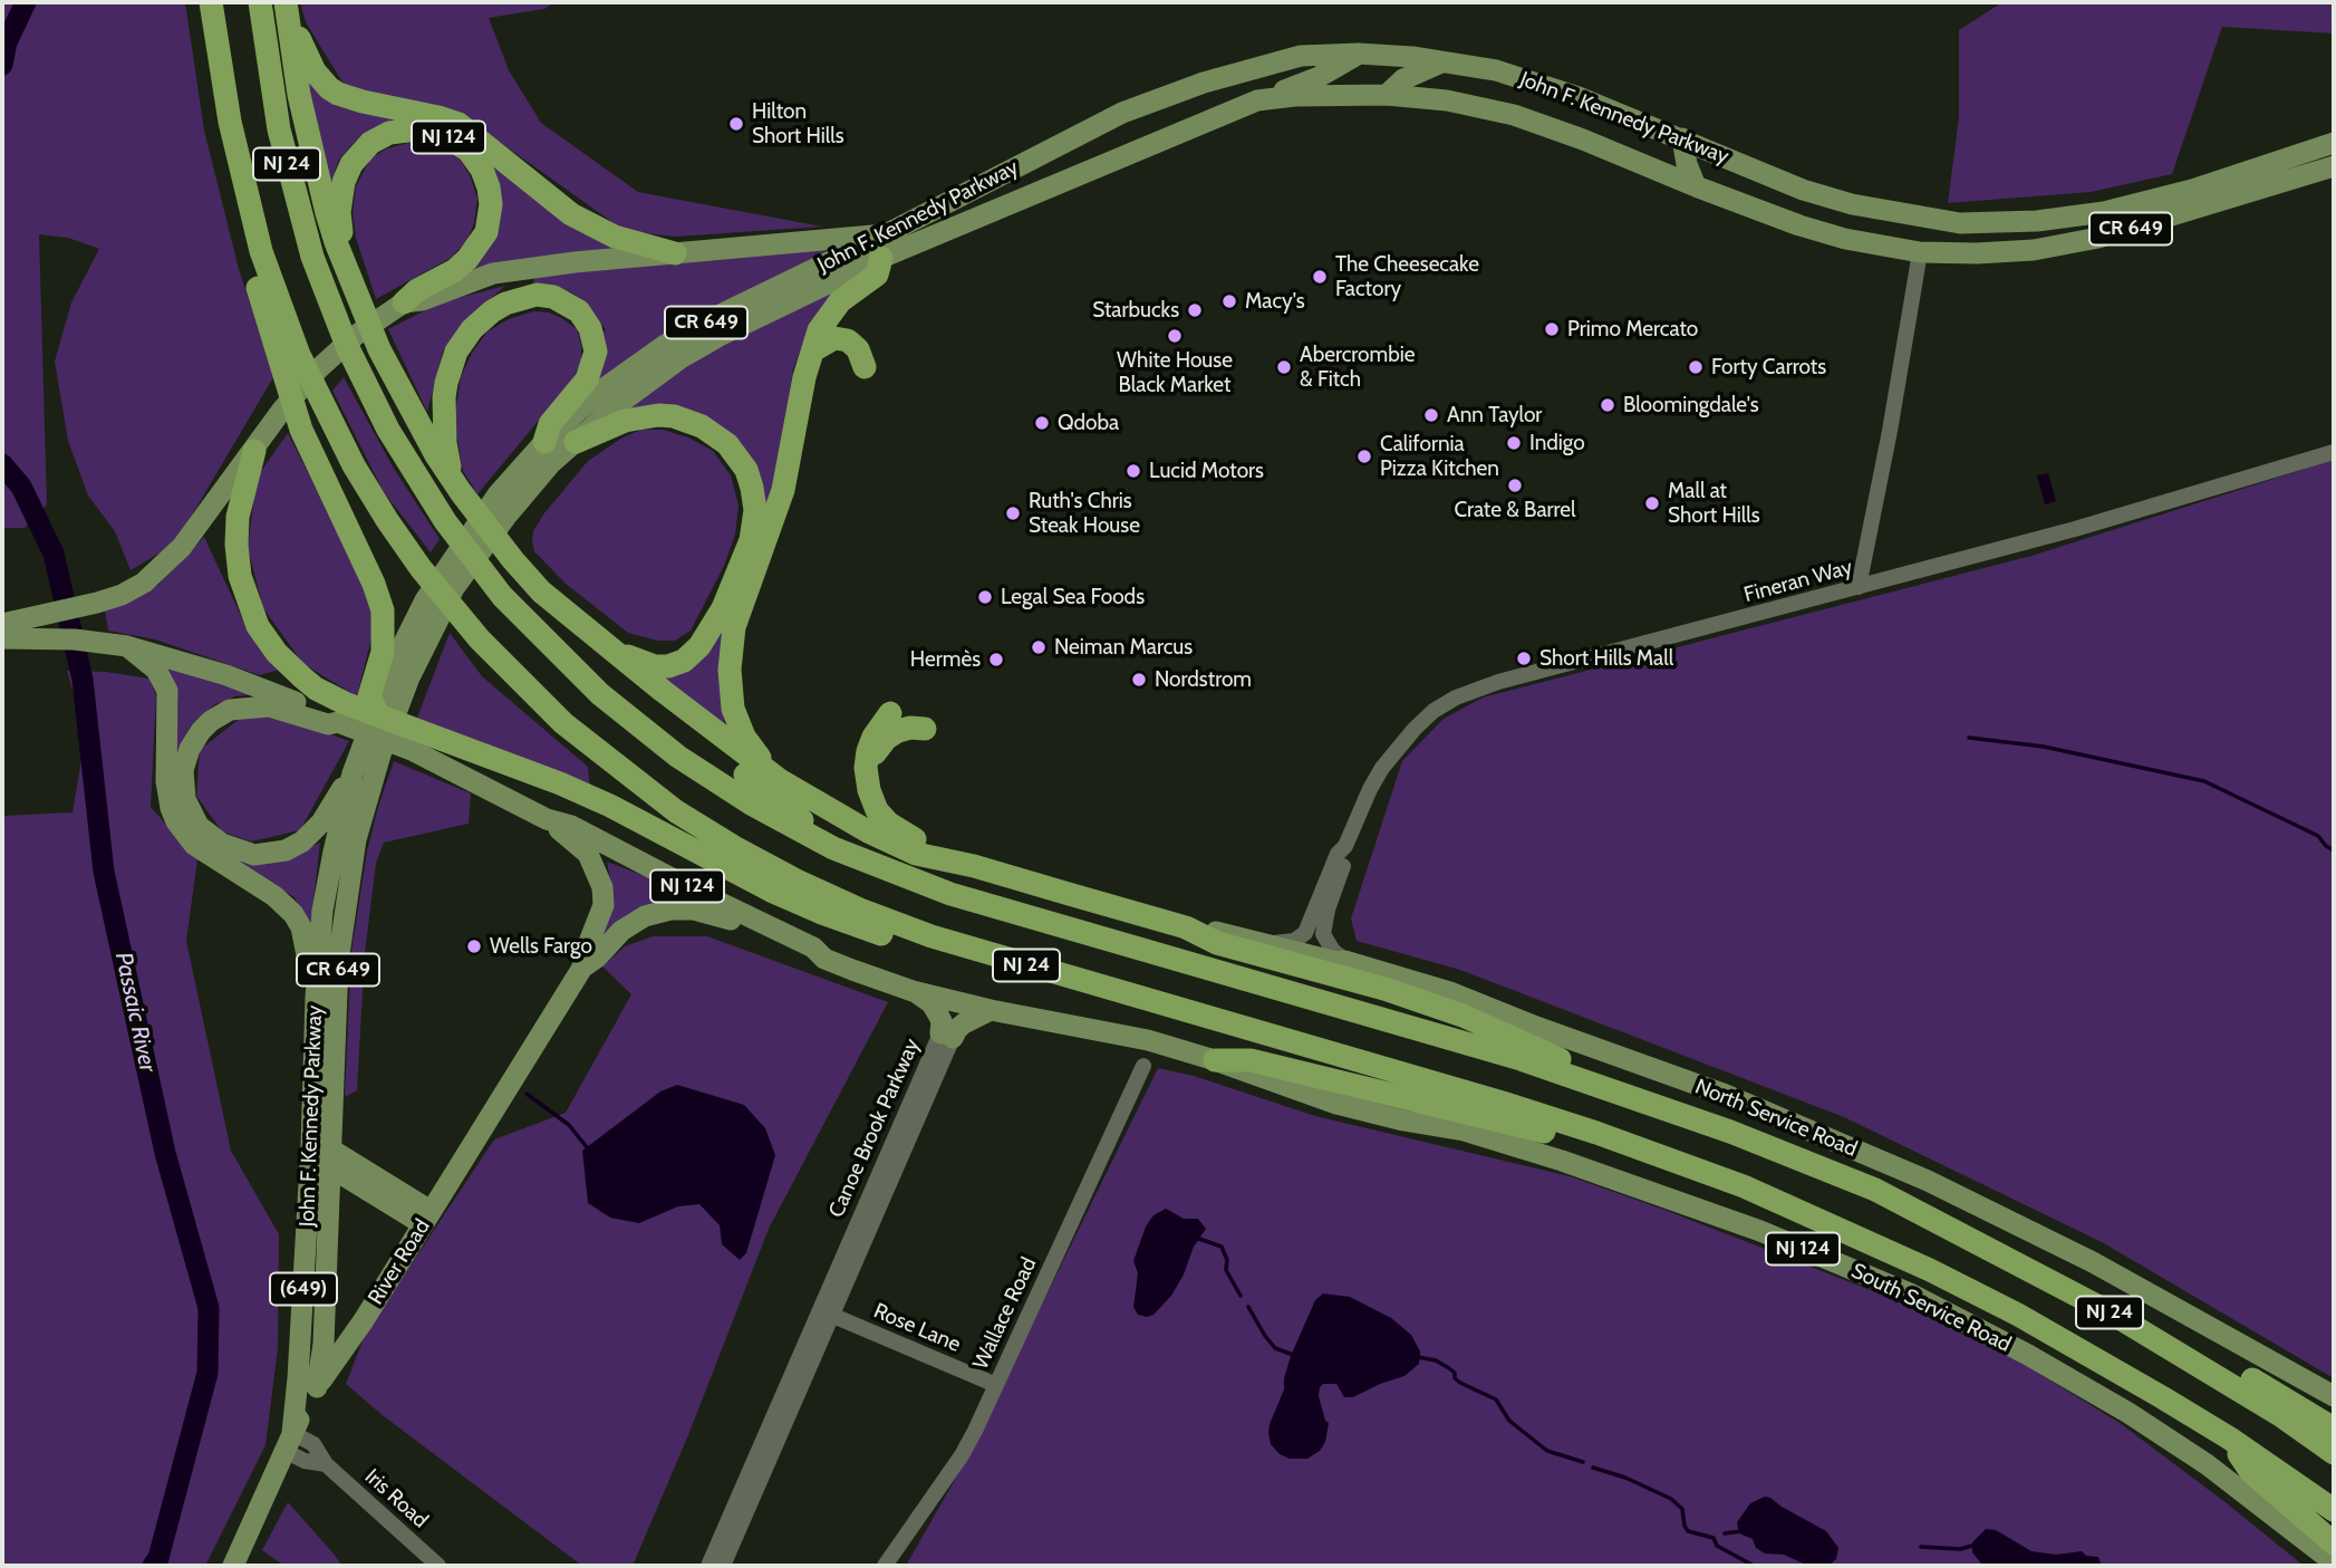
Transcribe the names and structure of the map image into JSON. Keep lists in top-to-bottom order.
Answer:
{
  "streets": {
    "highway": ["NJ 124", "NJ 24"],
    "main road": [
      "John F. Kennedy Parkway",
      "CR 649",
      "North Service Road",
      "River Road",
      "(649)",
      "South Service Road"
    ],
    "street": [
      "Fineran Way",
      "Canoe Brook Parkway",
      "Wallace Road",
      "Rose Lane",
      "Iris Road"
    ]
  },
  "crossings": [
    ["John F. Kennedy Parkway", "River Road"],
    ["John F. Kennedy Parkway", "Iris Road"],
    ["NJ 124", "North Service Road"],
    ["NJ 124", "River Road"],
    ["NJ 124", "South Service Road"],
    ["Fineran Way", "North Service Road"],
    ["Canoe Brook Parkway", "Rose Lane"],
    ["River Road", "Iris Road"],
    ["Wallace Road", "Rose Lane"]
  ],
  "water": ["Passaic River"],
  "places": [
    "Hilton Short Hills",
    "The Cheesecake Factory",
    "Macy's",
    "Starbucks",
    "Primo Mercato",
    "White House Black Market",
    "Abercrombie & Fitch",
    "Forty Carrots",
    "Bloomingdale's",
    "Ann Taylor",
    "Qdoba",
    "Indigo",
    "California Pizza Kitchen",
    "Lucid Motors",
    "Crate & Barrel",
    "Mall at Short Hills",
    "Ruth's Chris Steak House",
    "Legal Sea Foods",
    "Neiman Marcus",
    "Short Hills Mall",
    "Hermès",
    "Nordstrom",
    "Wells Fargo"
  ]
}
